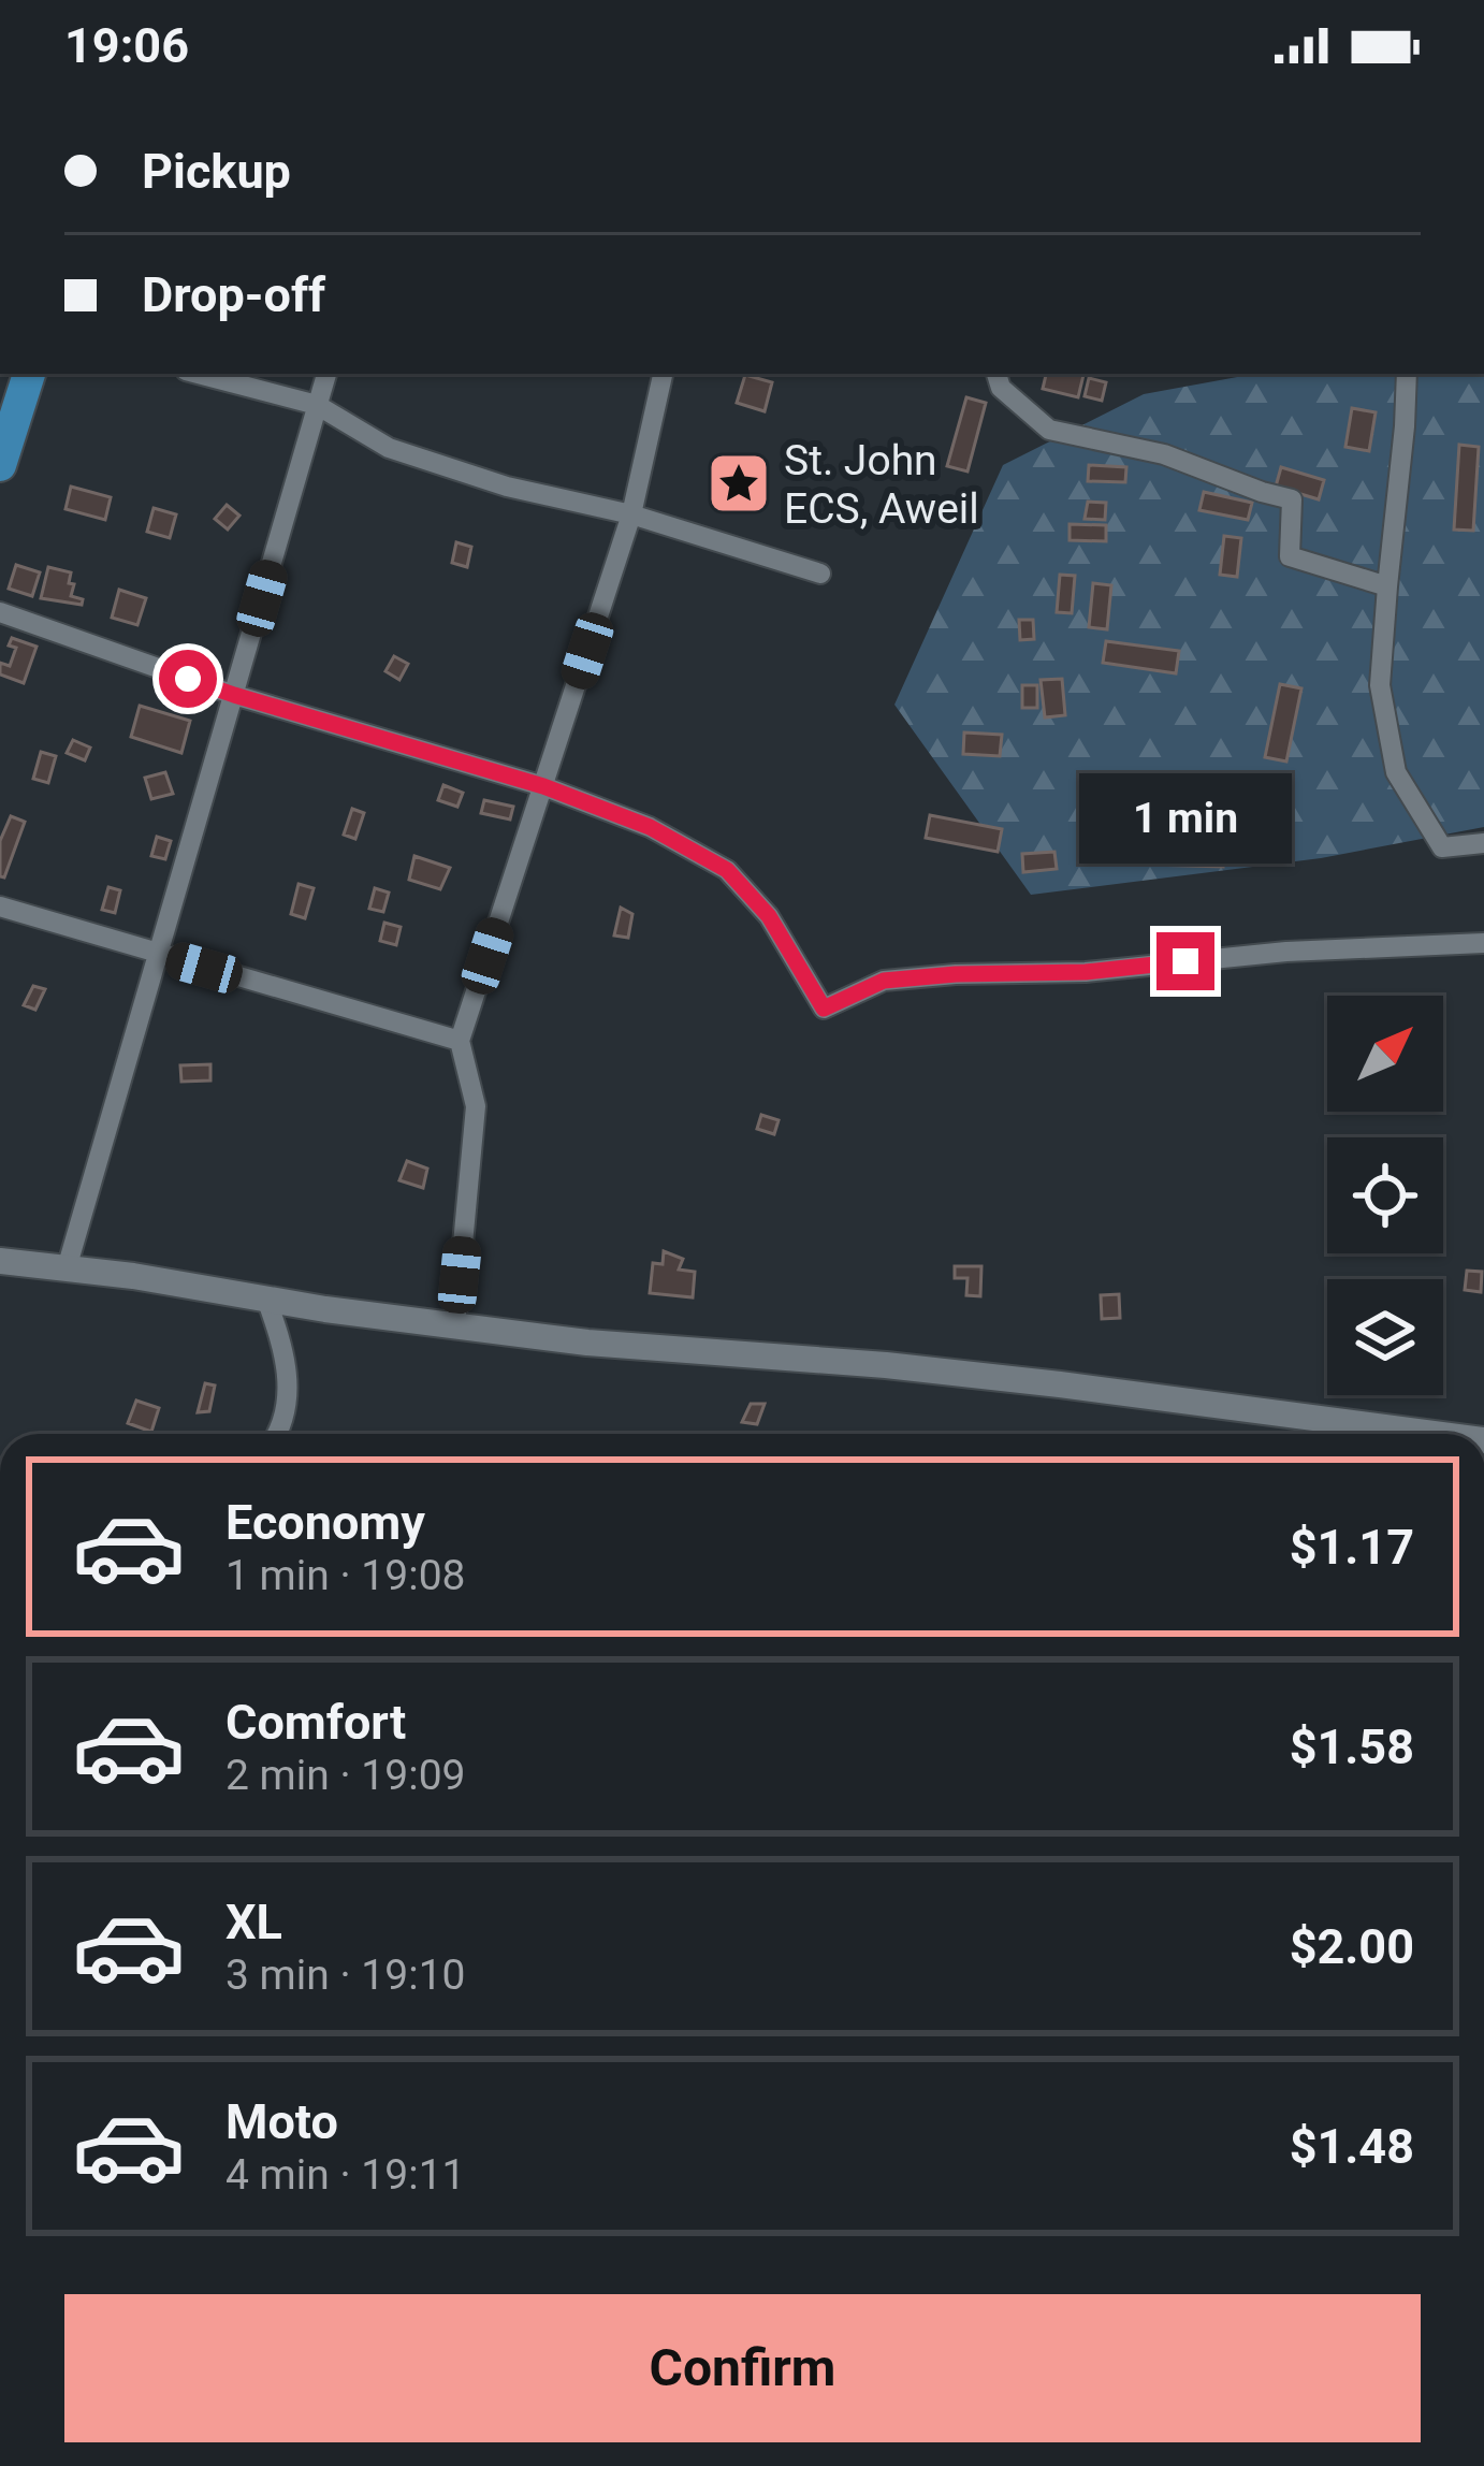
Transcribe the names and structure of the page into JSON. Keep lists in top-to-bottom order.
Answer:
{
  "places": {
    "place": ["St. John ECS, Aweil"]
  },
  "north": "top right",
  "page": {
    "status": "19:06",
    "banner": ["Pickup", "Drop-off"],
    "bubble": "1 min",
    "list": [
      {
        "name": "Economy",
        "note": "1 min · 19:08",
        "value": "$1.17"
      },
      {
        "name": "Comfort",
        "note": "2 min · 19:09",
        "value": "$1.58"
      },
      {
        "name": "XL",
        "note": "3 min · 19:10",
        "value": "$2.00"
      },
      {
        "name": "Moto",
        "note": "4 min · 19:11",
        "value": "$1.48"
      }
    ],
    "buttons": "Confirm"
  }
}
